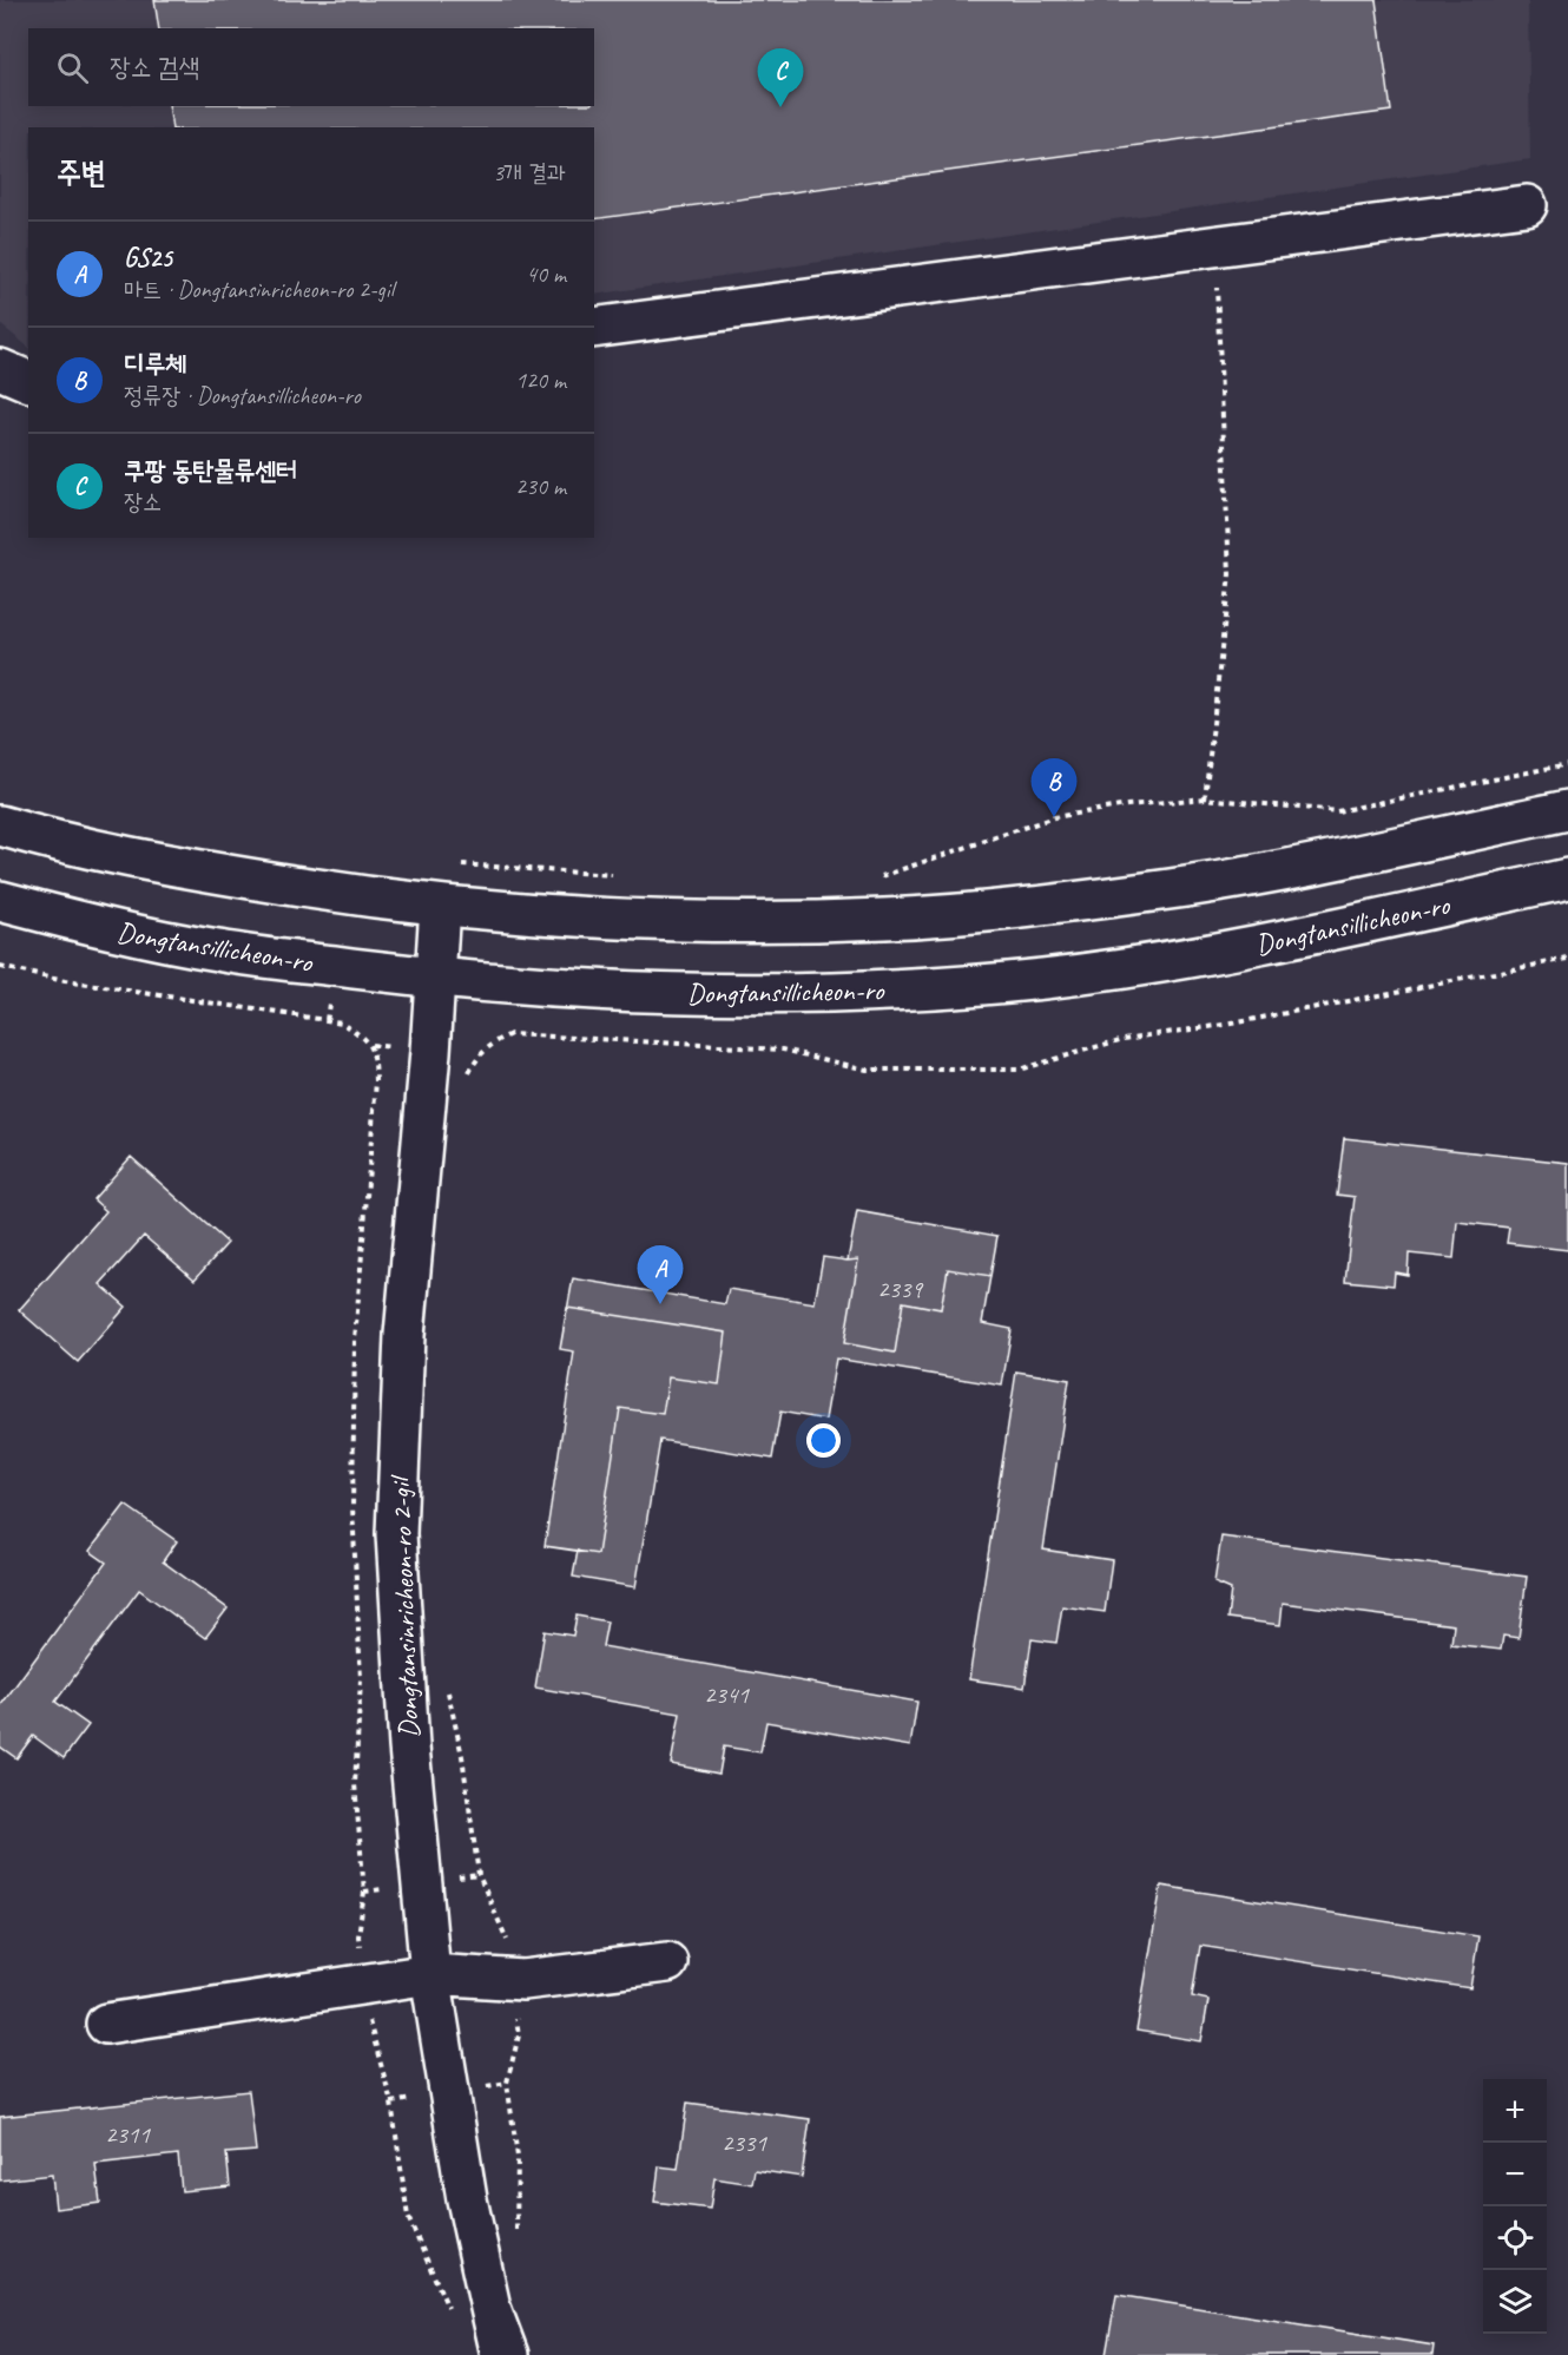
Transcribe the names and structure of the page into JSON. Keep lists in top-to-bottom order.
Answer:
{
  "streets": {
    "main road": ["Dongtansillicheon-ro", "Dongtansinricheon-ro 2-gil"]
  },
  "crossings": [
    ["Dongtansillicheon-ro", "Dongtansinricheon-ro 2-gil"]
  ],
  "house_numbers": [
    "2339",
    "2341",
    "2311",
    "2331"
  ],
  "page": {
    "search": "장소 검색",
    "pins": ["C", "B", "A"],
    "heading": ["주변", "3개 결과"],
    "list": [
      {
        "mark": "A",
        "name": "GS25",
        "note": "마트 · Dongtansinricheon-ro 2-gil",
        "value": "40 m"
      },
      {
        "mark": "B",
        "name": "디루체",
        "note": "정류장 · Dongtansillicheon-ro",
        "value": "120 m"
      },
      {
        "mark": "C",
        "name": "쿠팡 동탄물류센터",
        "note": "장소",
        "value": "230 m"
      }
    ],
    "map_buttons": ["+", "−"]
  }
}
